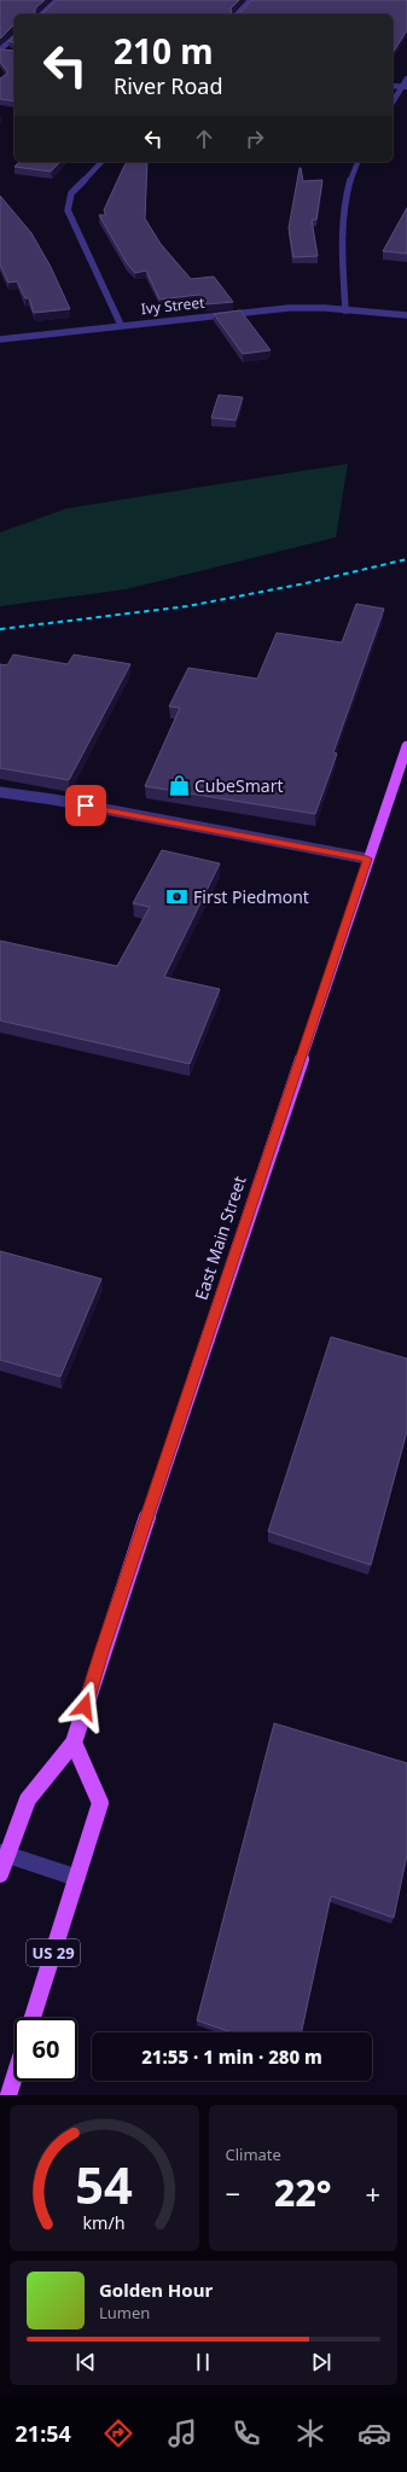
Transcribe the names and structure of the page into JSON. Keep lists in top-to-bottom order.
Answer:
{
  "streets": {
    "main road": ["East Main Street", "US 29"],
    "street": ["Ivy Street"]
  },
  "crossings": [
    ["East Main Street", "US 29"]
  ],
  "places": {
    "shop": ["CubeSmart"],
    "bank": ["First Piedmont"]
  },
  "page": {
    "turn": ["210 m", "River Road"],
    "limit": "60",
    "trip": "21:55 · 1 min · 280 m",
    "tile": "Climate",
    "heat": ["−", "22°", "+"],
    "song": ["Golden Hour", "Lumen"],
    "tabs": "21:54",
    "gauge": ["54", "km/h"]
  }
}
